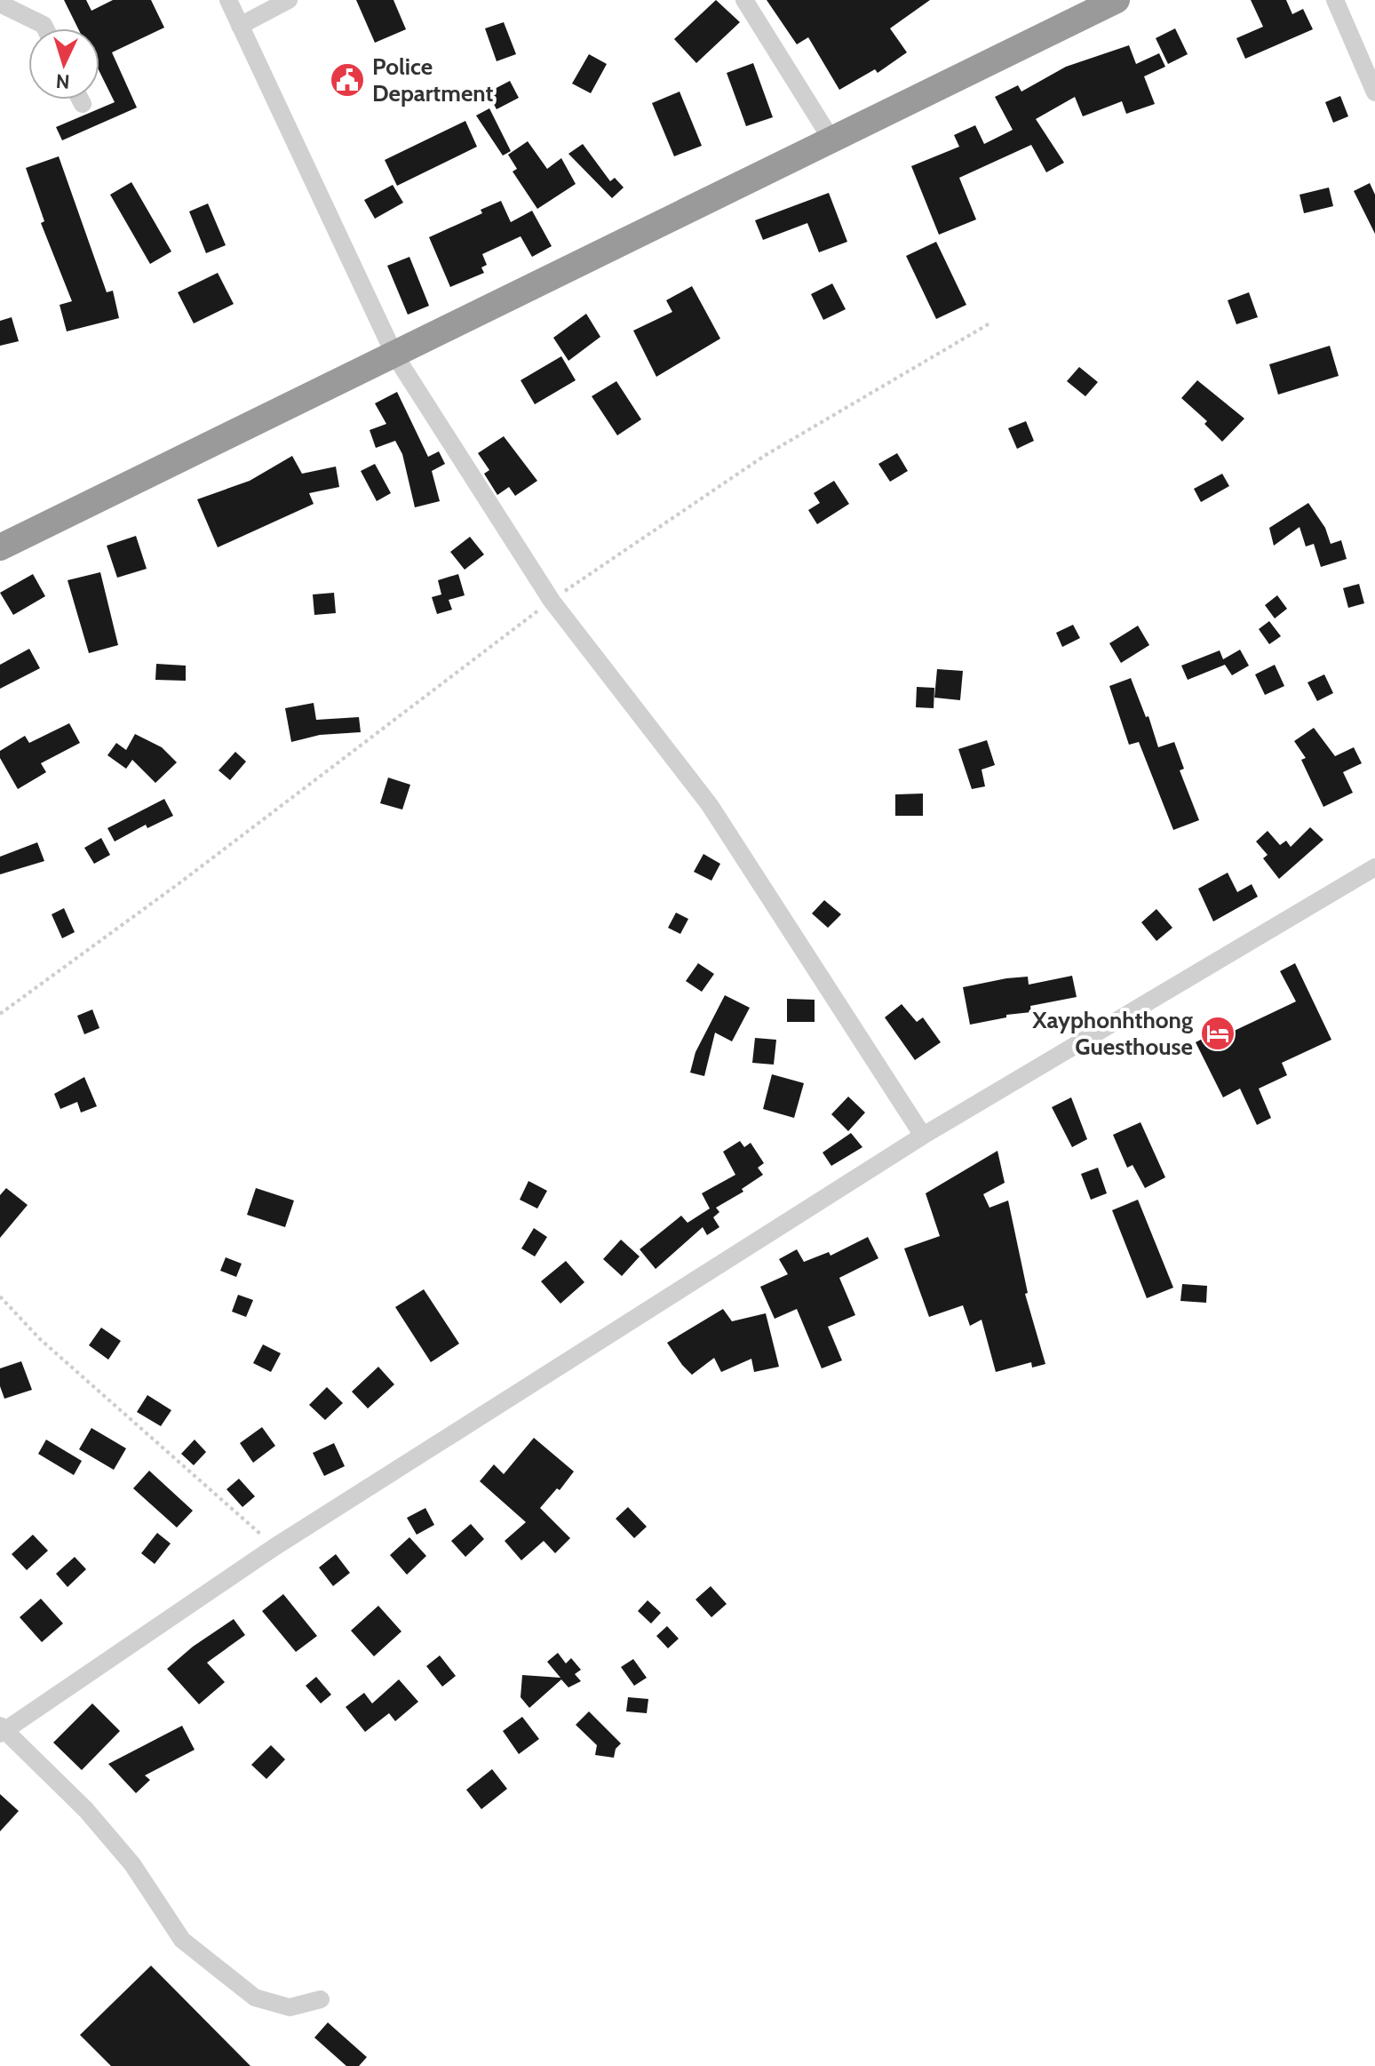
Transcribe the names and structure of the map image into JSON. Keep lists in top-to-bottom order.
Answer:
{
  "places": {
    "public building": ["Police Department"],
    "hotel": ["Xayphonhthong Guesthouse"]
  },
  "north": "bottom"
}
